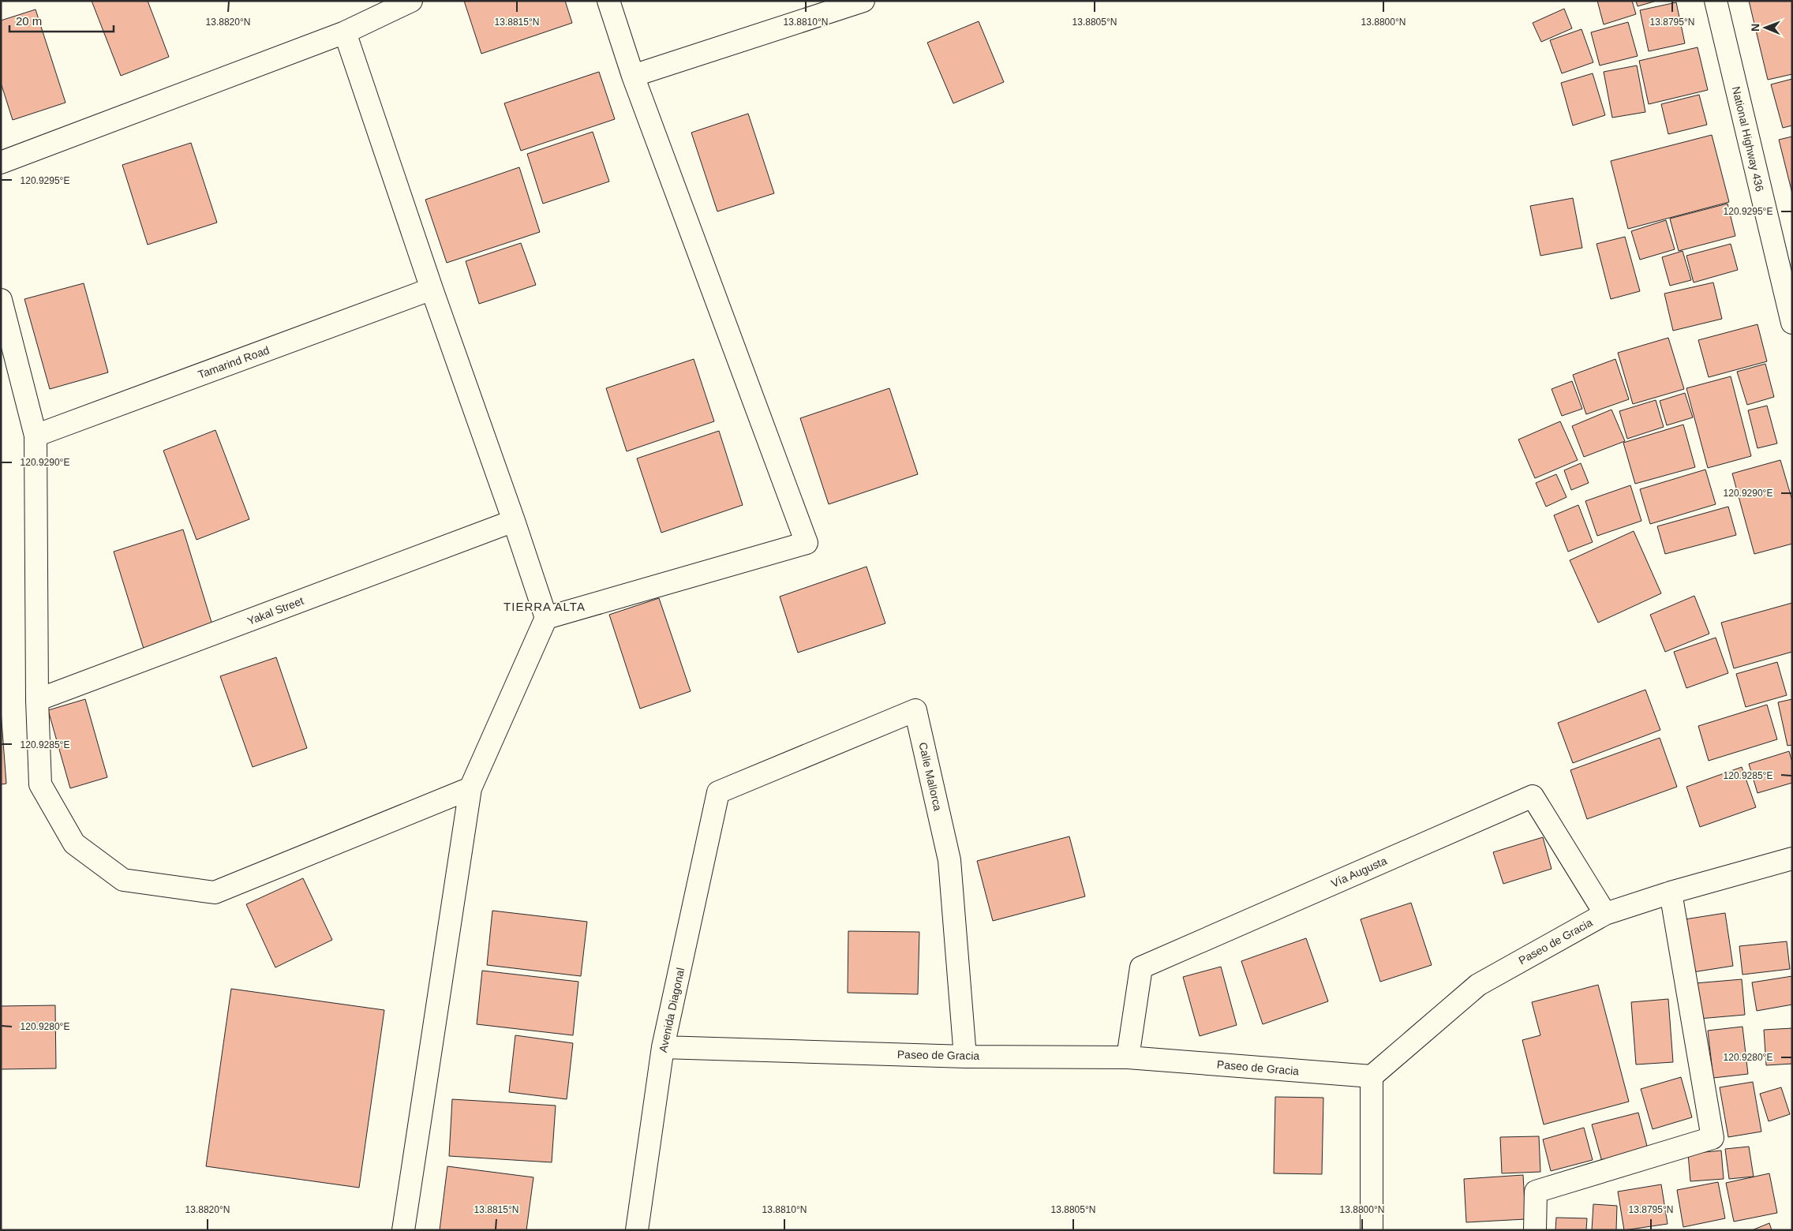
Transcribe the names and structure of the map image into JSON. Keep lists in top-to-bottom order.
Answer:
{
  "streets": {
    "street": [
      "National Highway 436",
      "Tamarind Road",
      "Yakal Street",
      "Calle Mallorca",
      "Vía Augusta",
      "Paseo de Gracia",
      "Avenida Diagonal"
    ]
  },
  "crossings": [
    ["Calle Mallorca", "Paseo de Gracia"],
    ["Calle Mallorca", "Avenida Diagonal"],
    ["Vía Augusta", "Paseo de Gracia"],
    ["Paseo de Gracia", "Avenida Diagonal"]
  ],
  "districts": ["TIERRA ALTA"],
  "scale_bar": "20 m",
  "north": "left",
  "coordinates": [
    "13.8820°N",
    "13.8815°N",
    "13.8810°N",
    "13.8805°N",
    "13.8800°N",
    "13.8795°N",
    "120.9295°E",
    "120.9290°E",
    "120.9285°E",
    "120.9280°E"
  ]
}
